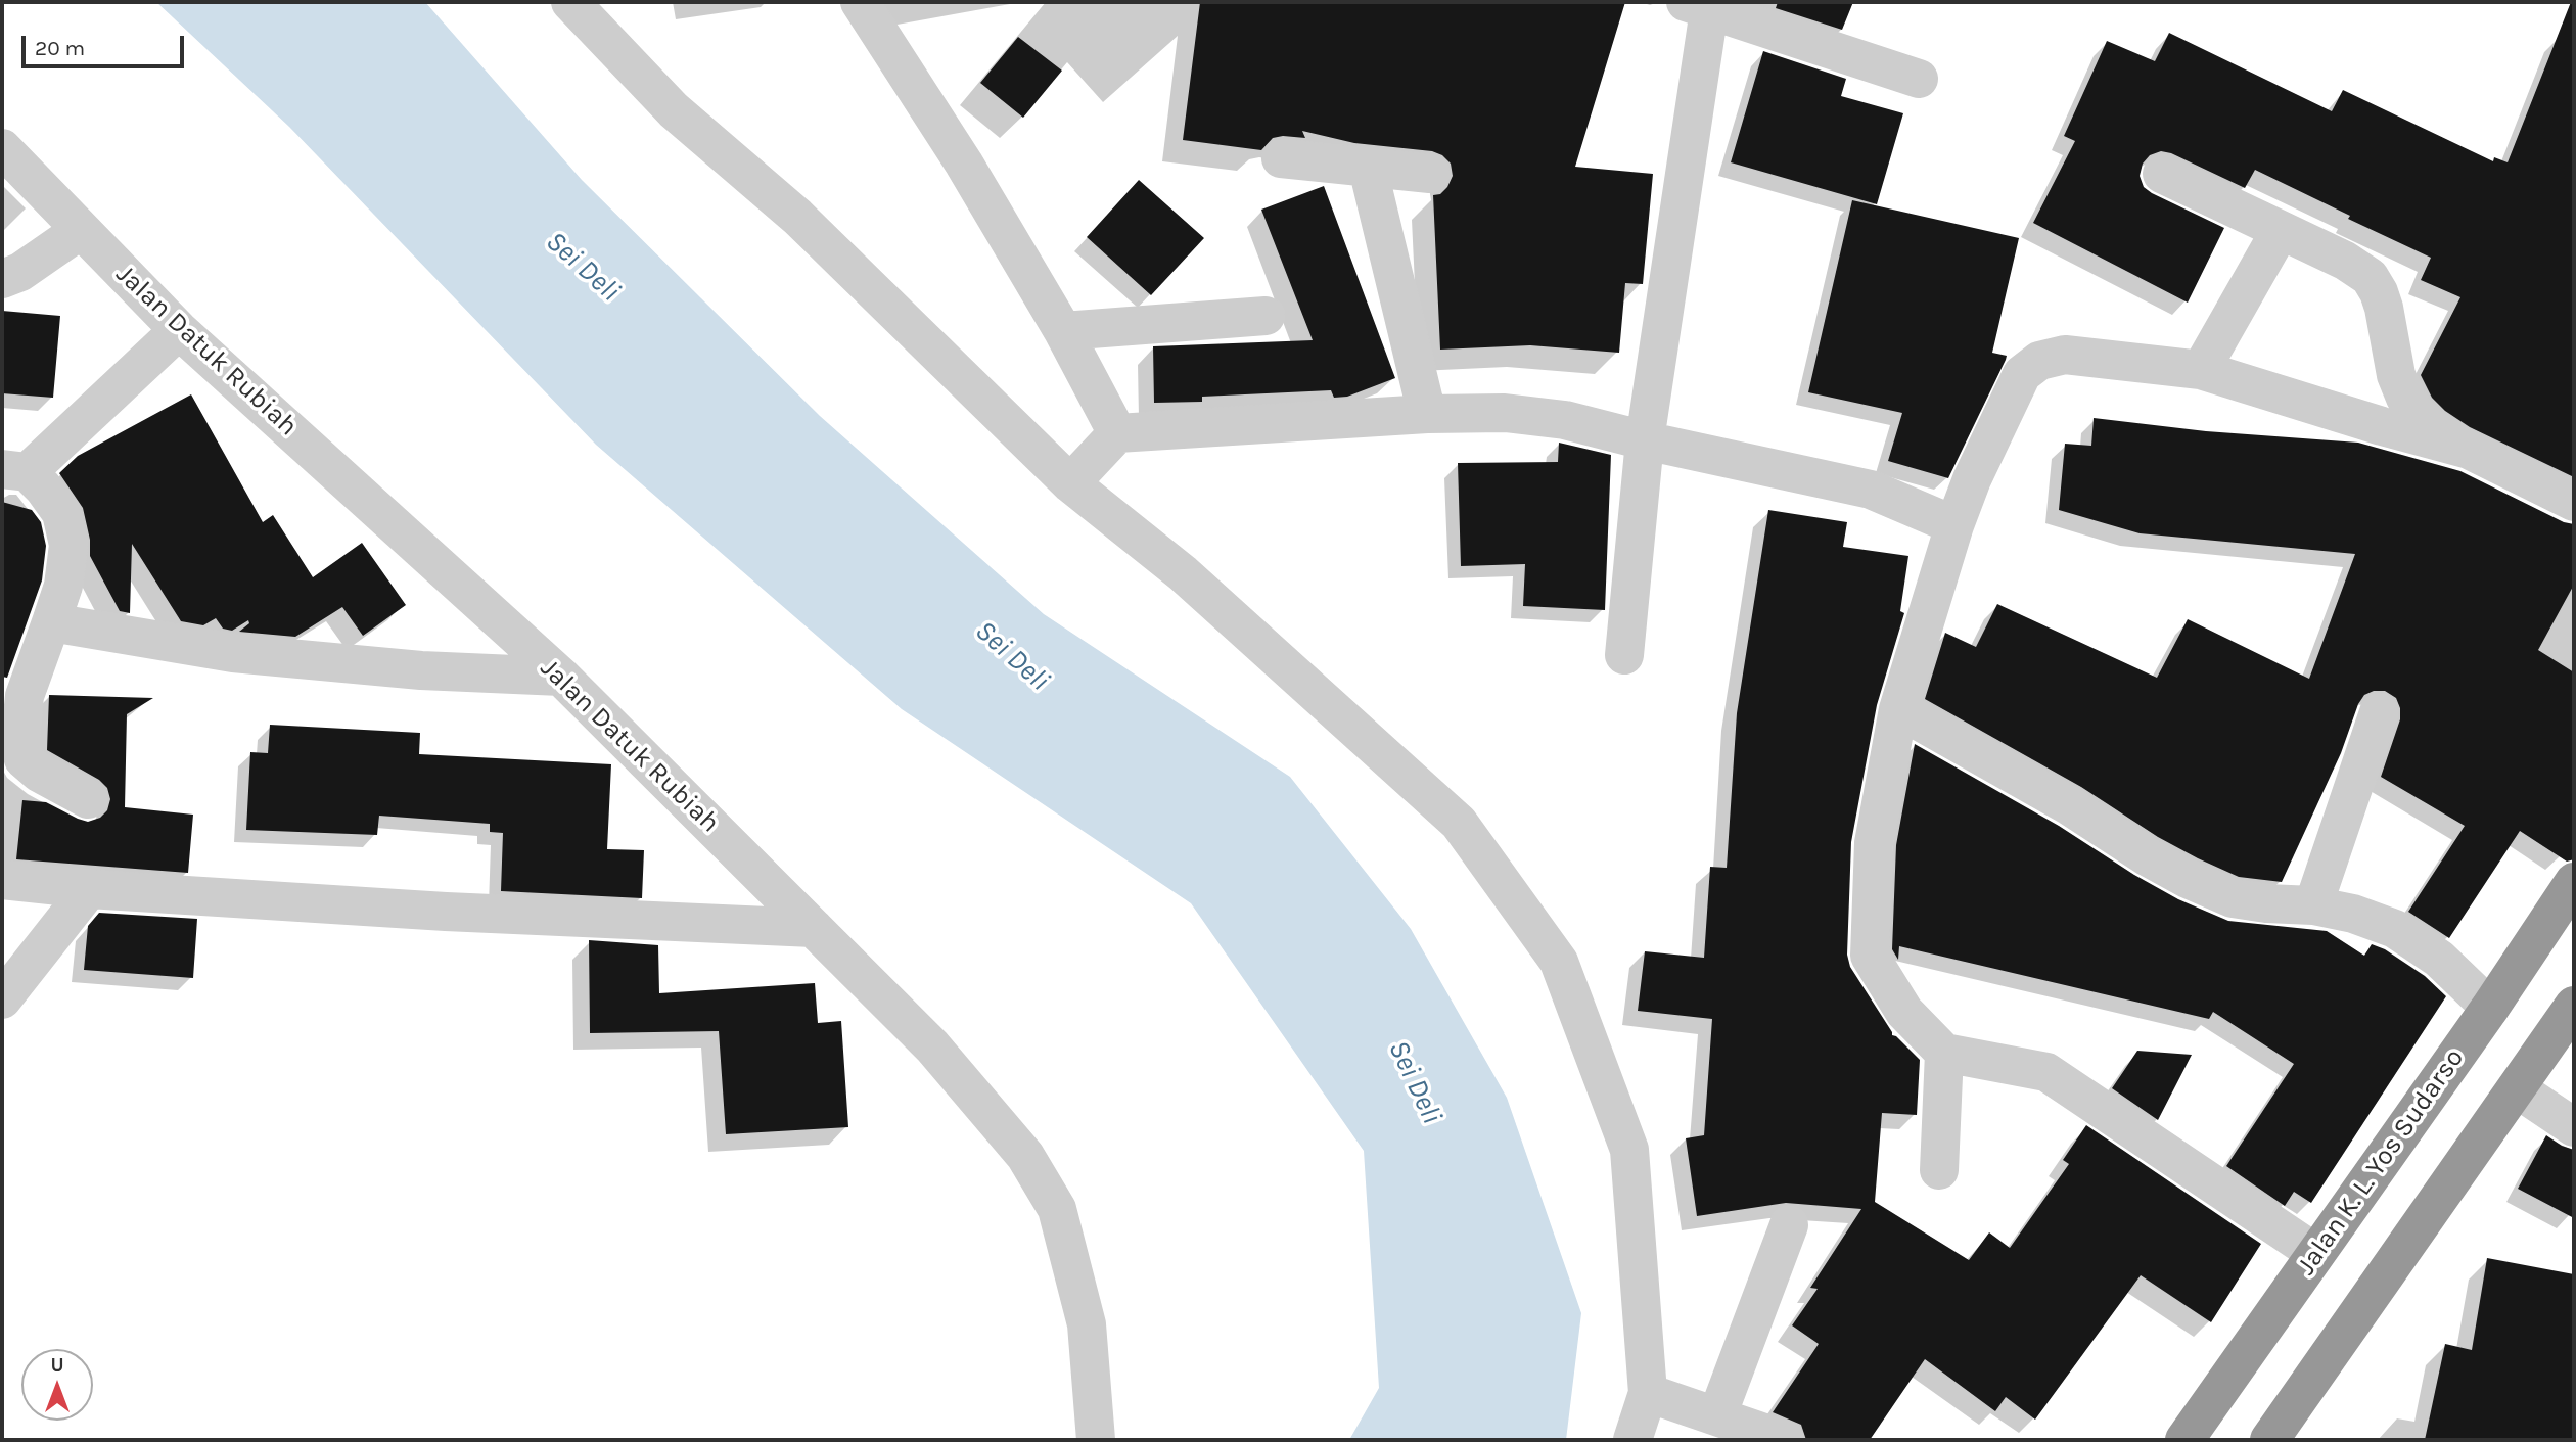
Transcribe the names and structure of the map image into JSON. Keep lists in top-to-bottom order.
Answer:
{
  "streets": {
    "highway": ["Jalan K. L. Yos Sudarso"],
    "street": ["Jalan Datuk Rubiah"]
  },
  "water": ["Sei Deli"],
  "scale_bar": "20 m",
  "north": "top"
}
